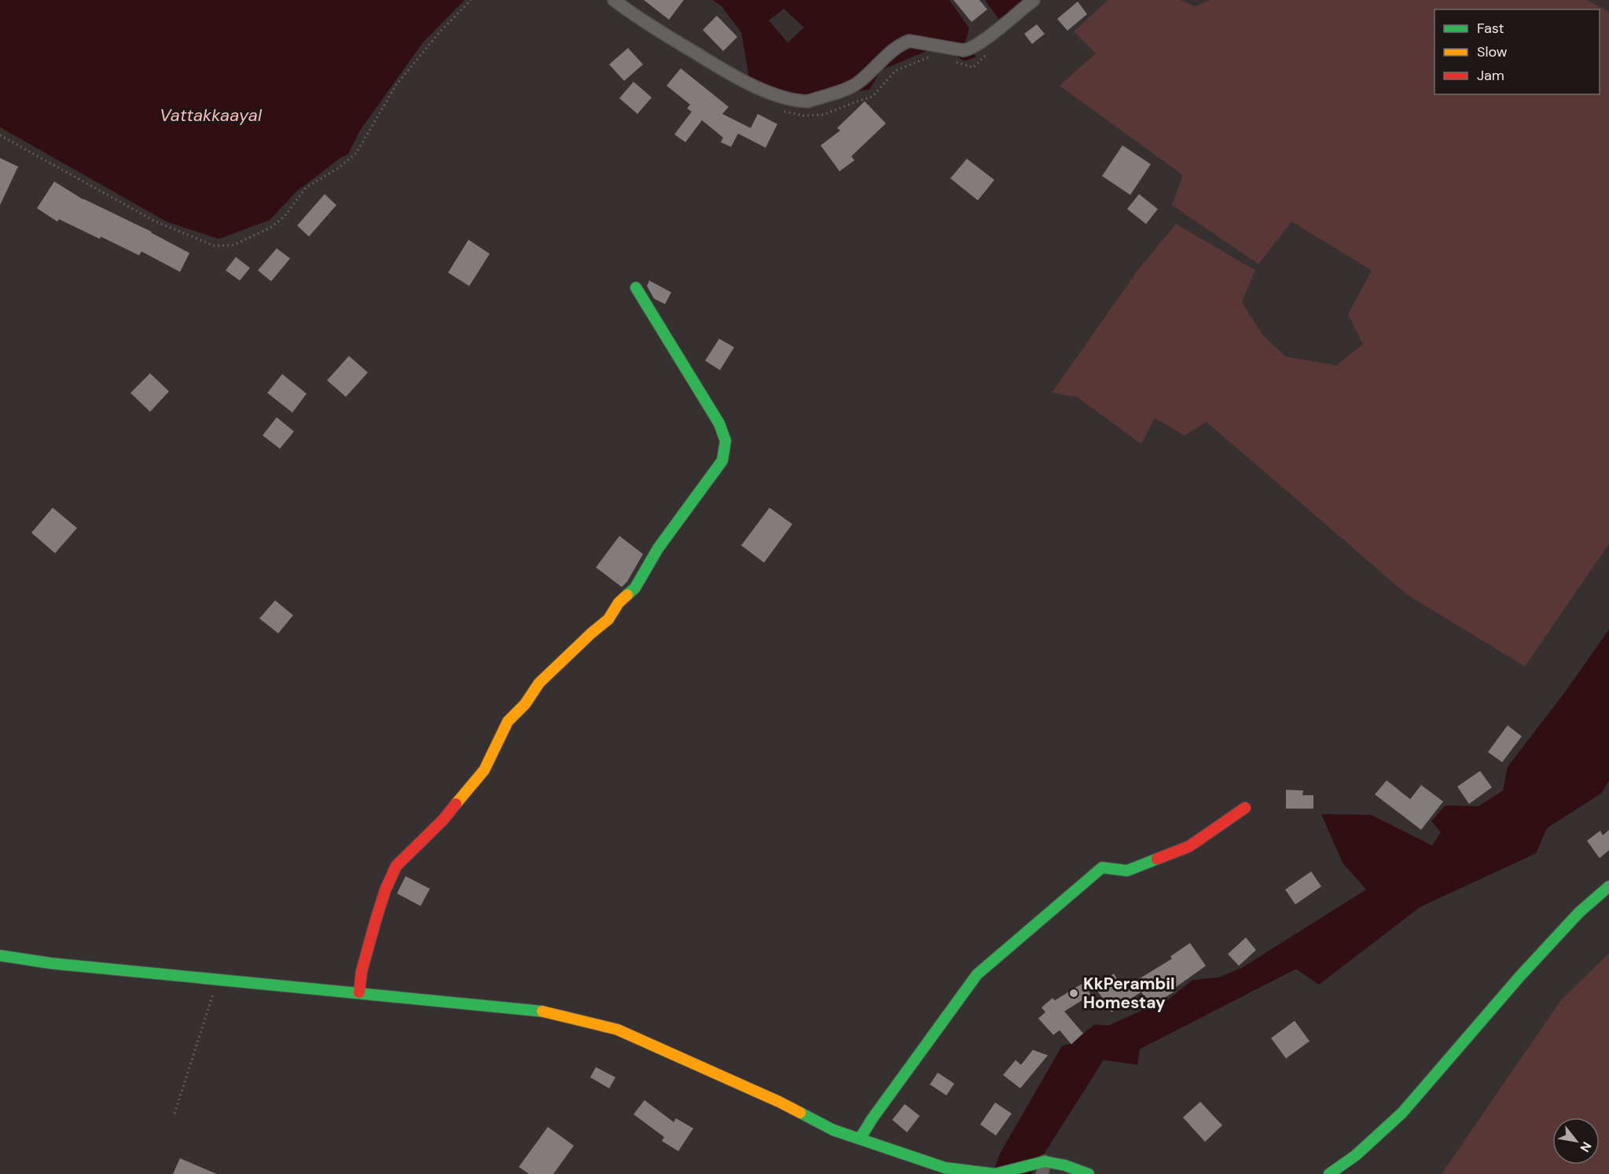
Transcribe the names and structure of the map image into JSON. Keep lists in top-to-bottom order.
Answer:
{
  "water": ["Vattakkaayal"],
  "places": ["KkPerambil Homestay"],
  "legend": ["Fast", "Slow", "Jam"],
  "north": "bottom right"
}
